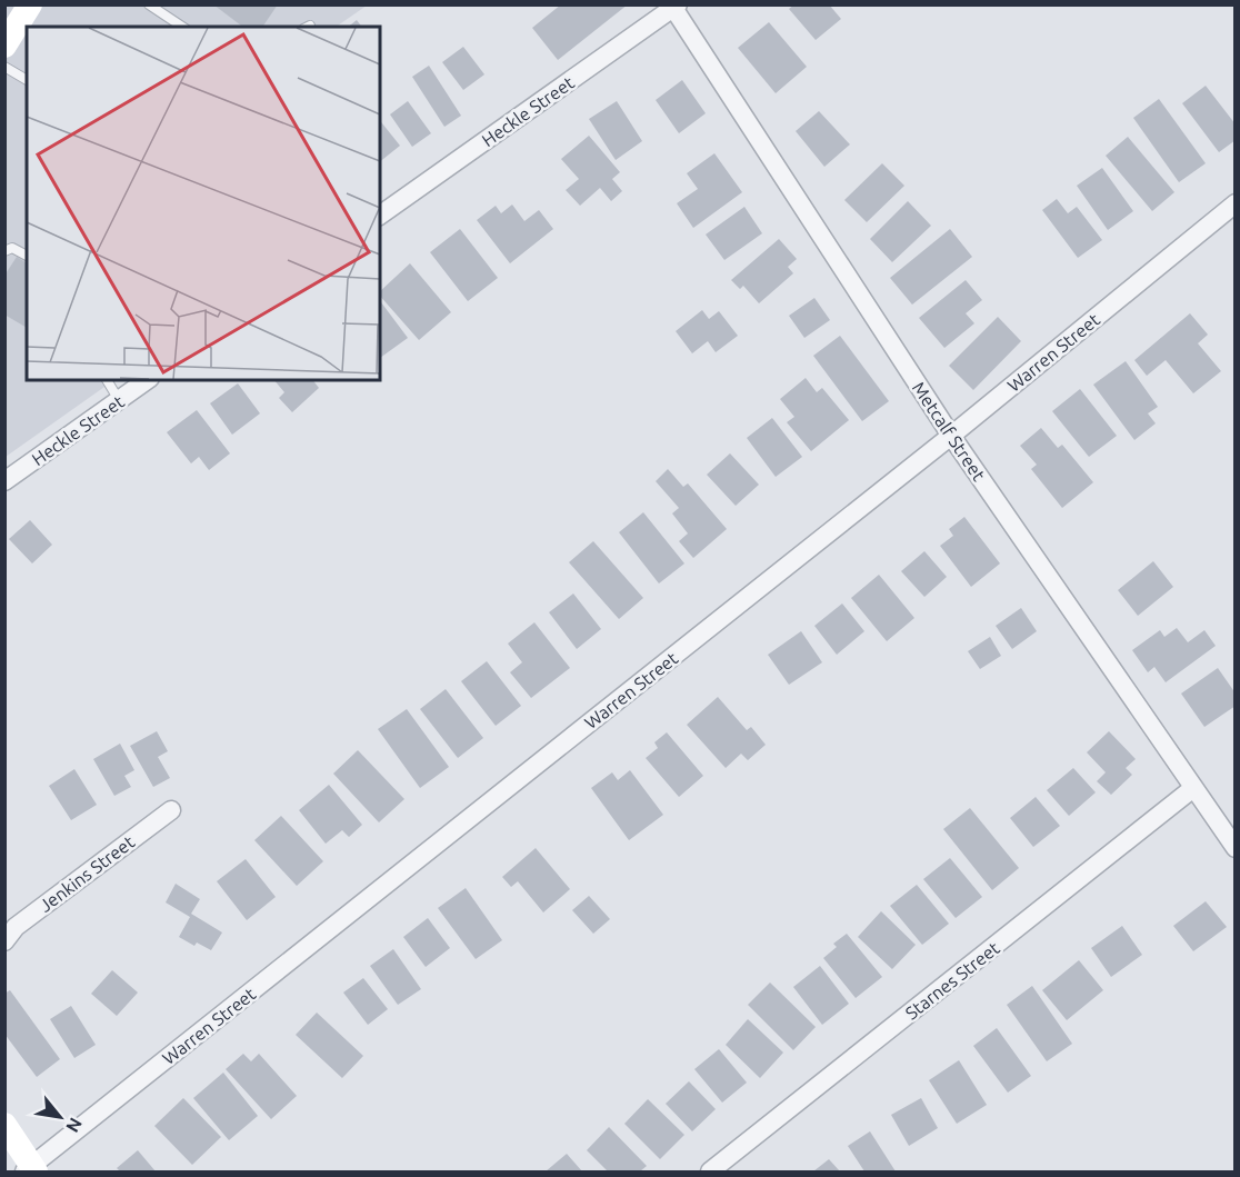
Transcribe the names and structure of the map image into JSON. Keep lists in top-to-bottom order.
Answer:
{
  "streets": {
    "street": [
      "Heckle Street",
      "Warren Street",
      "Metcalf Street",
      "Jenkins Street",
      "Starnes Street"
    ]
  },
  "crossings": [
    ["Heckle Street", "Metcalf Street"],
    ["Warren Street", "Metcalf Street"],
    ["Metcalf Street", "Starnes Street"]
  ],
  "north": "bottom right"
}
